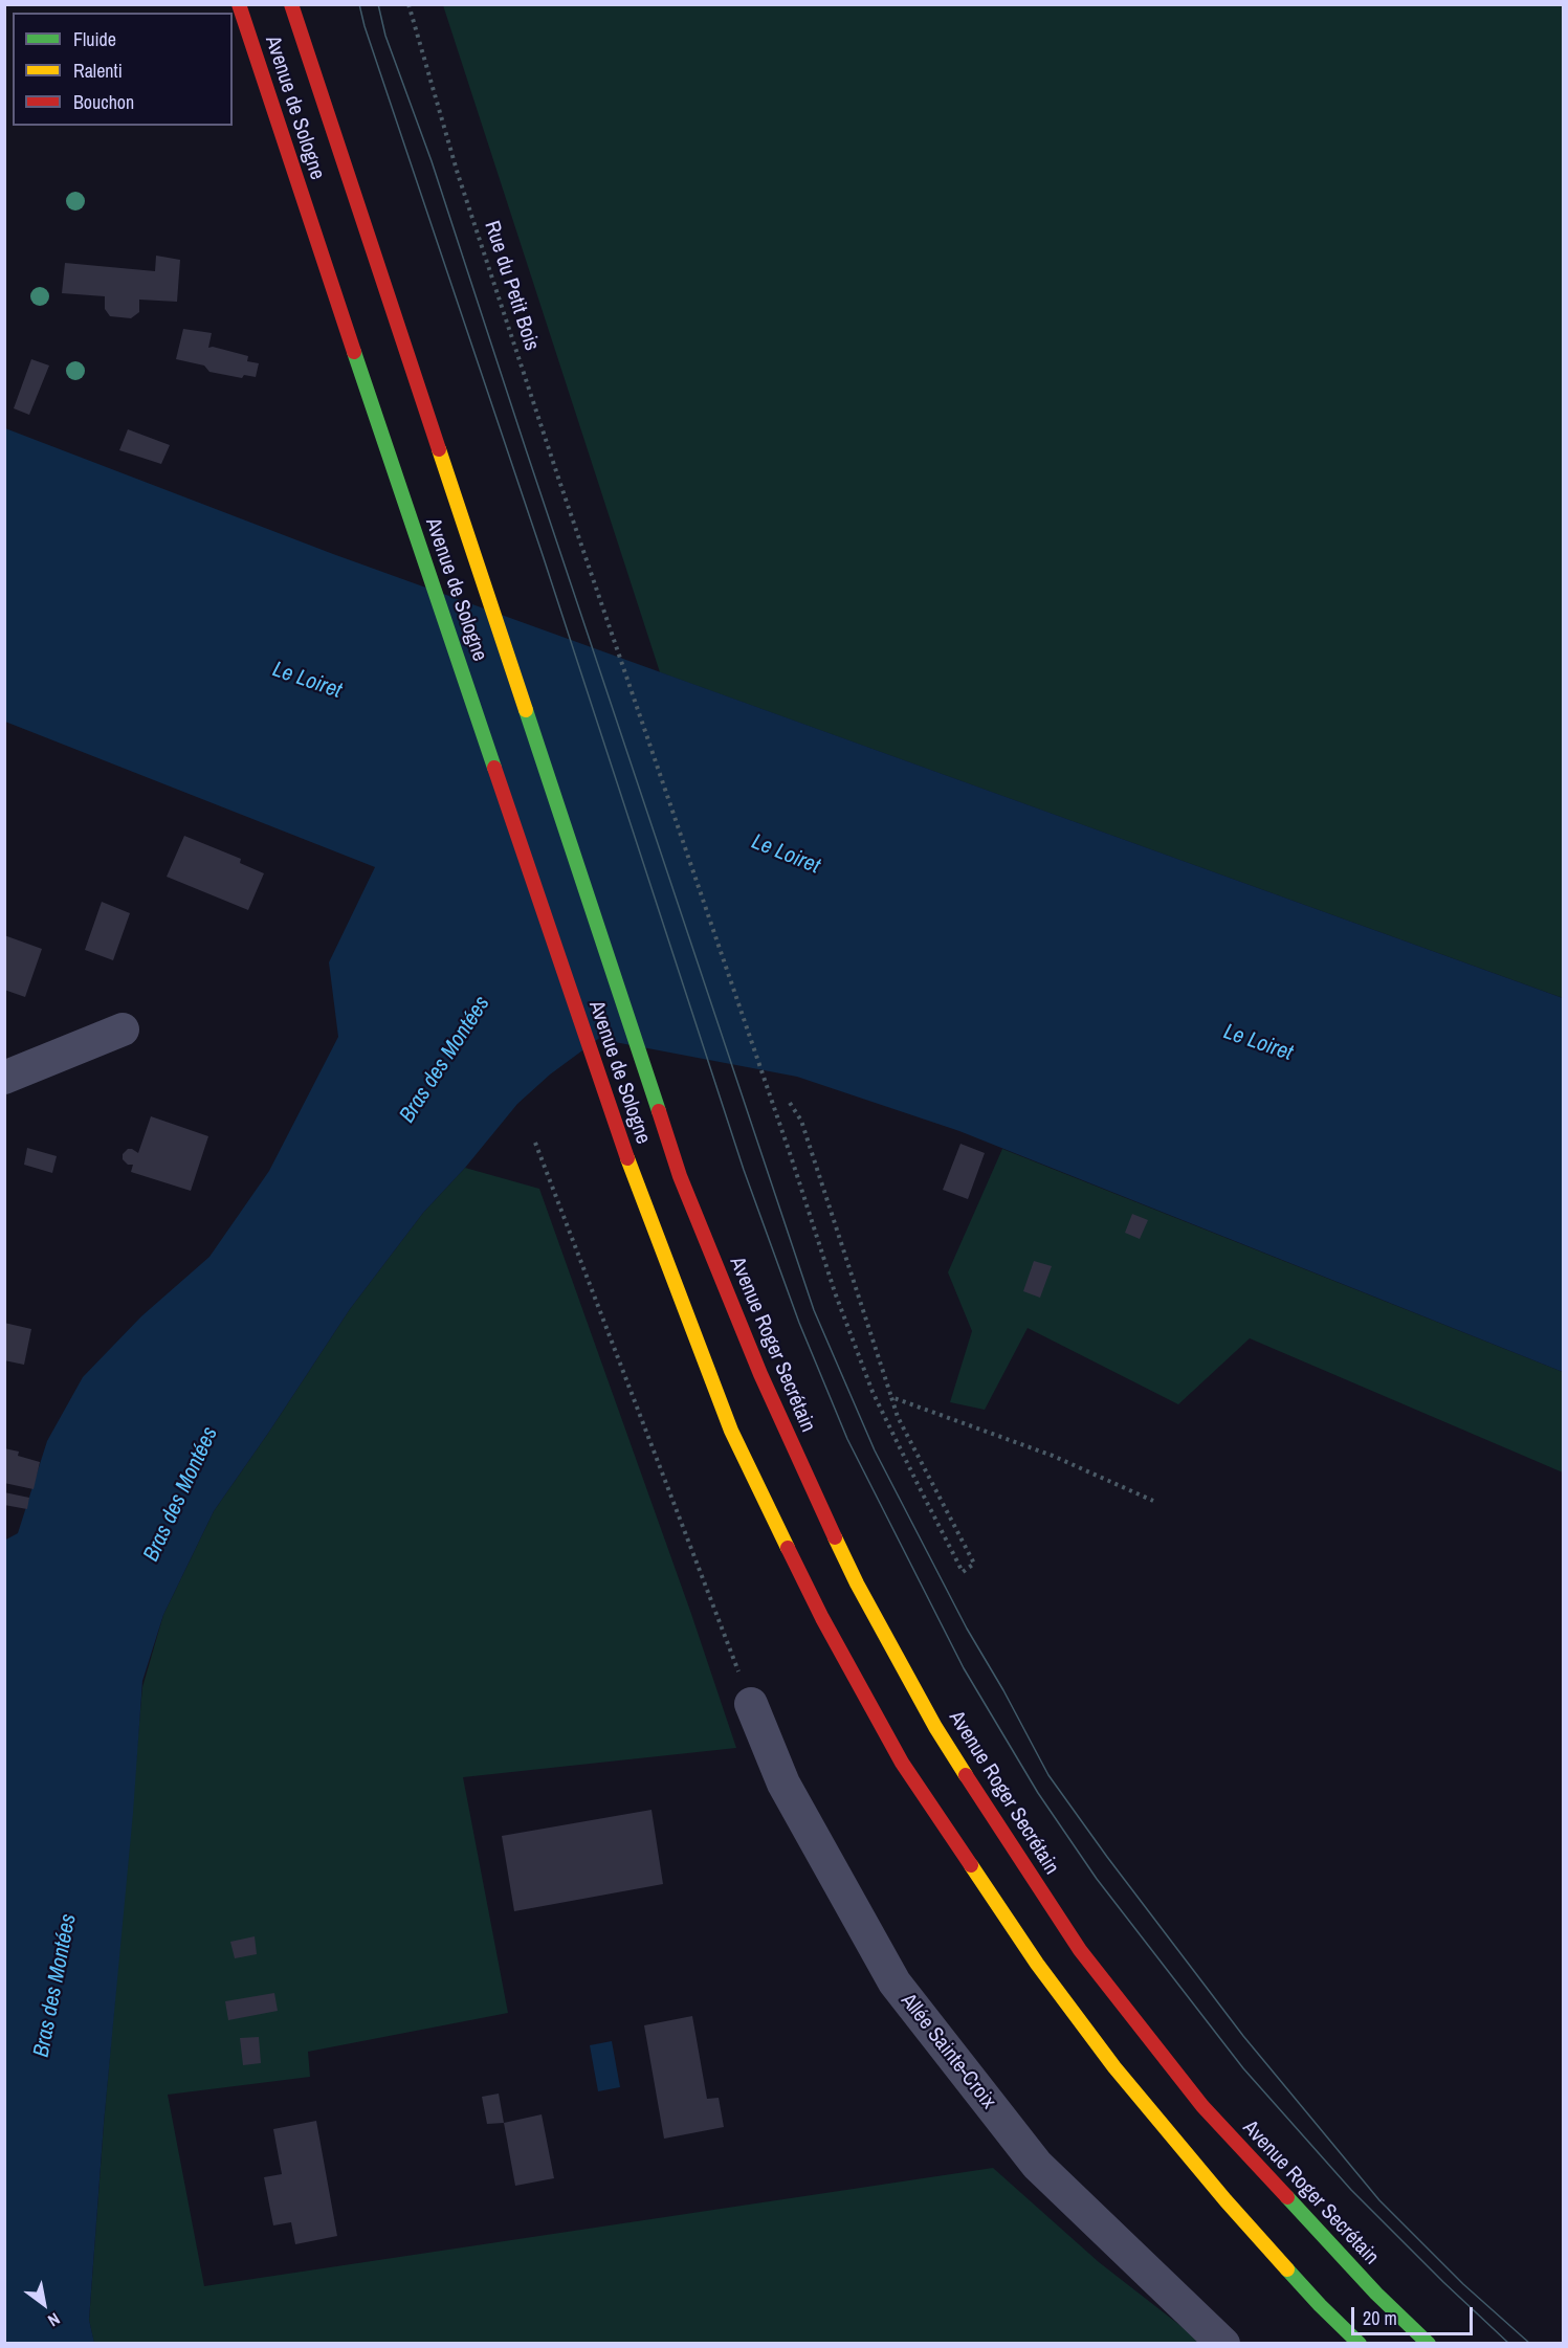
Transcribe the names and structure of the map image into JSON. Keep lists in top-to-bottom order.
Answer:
{
  "streets": {
    "main road": ["Avenue de Sologne", "Avenue Roger Secrétain"],
    "street": ["Allée Sainte-Croix"],
    "path": ["Rue du Petit Bois"]
  },
  "crossings": [
    ["Avenue de Sologne", "Avenue Roger Secrétain"]
  ],
  "water": ["Le Loiret", "Bras des Montées"],
  "legend": ["Fluide", "Ralenti", "Bouchon"],
  "scale_bar": "20 m",
  "north": "bottom right"
}
